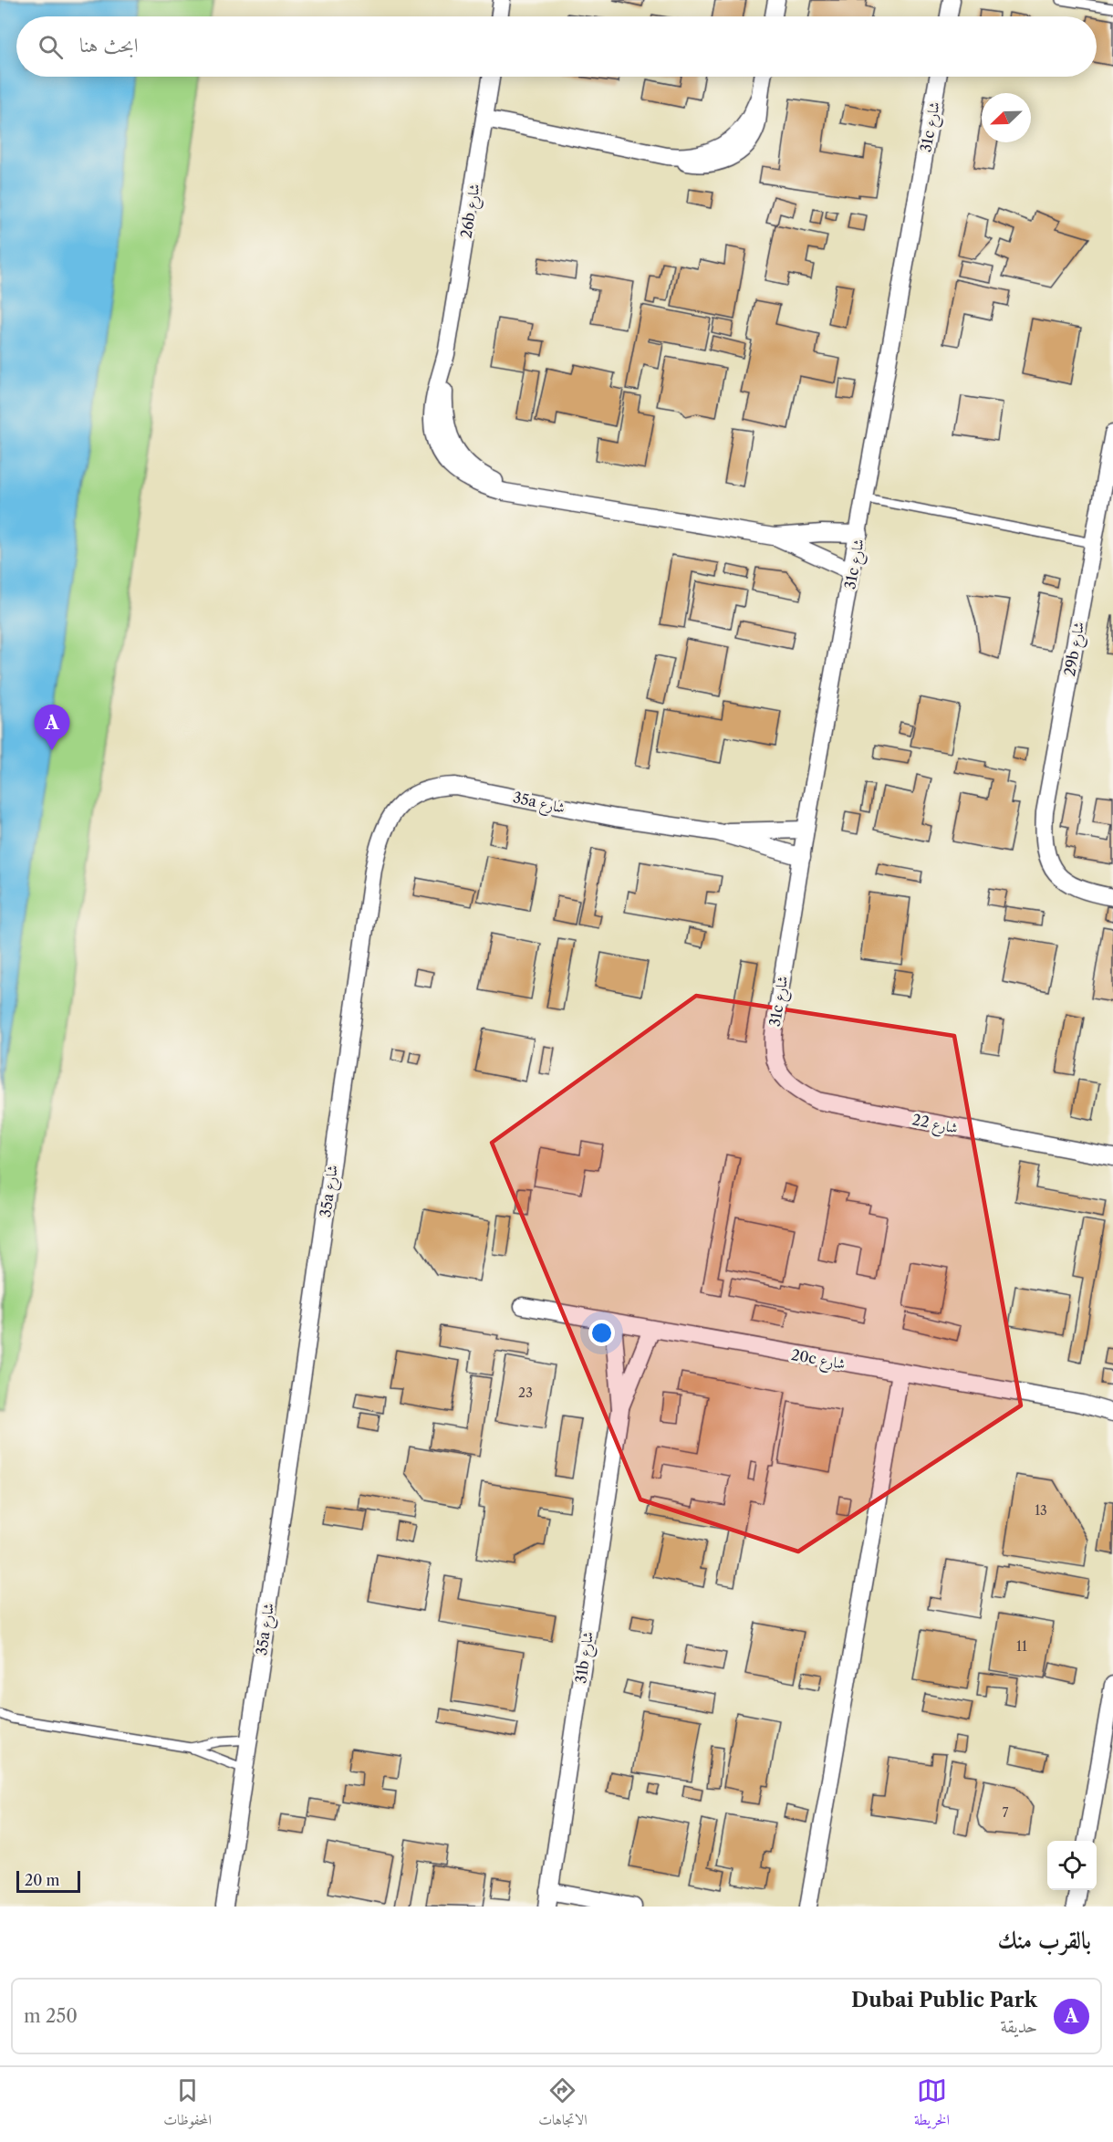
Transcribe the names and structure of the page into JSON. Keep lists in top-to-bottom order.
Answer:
{
  "streets": {
    "street": [
      "31c شارع",
      "26b شارع",
      "29b شارع",
      "35a شارع",
      "شارع 22",
      "20c شارع",
      "31b شارع"
    ]
  },
  "crossings": [
    ["31c شارع", "26b شارع"],
    ["31c شارع", "35a شارع"],
    ["31c شارع", "شارع 22"],
    ["20c شارع", "31b شارع"]
  ],
  "house_numbers": [
    "23",
    "13",
    "11",
    "7"
  ],
  "scale_bar": "20 m",
  "north": "bottom left",
  "page": {
    "search": "ابحث هنا",
    "pins": "A",
    "scale": "20 m",
    "heading": "بالقرب منك",
    "list": [
      {
        "mark": "A",
        "name": "Dubai Public Park",
        "note": "حديقة",
        "value": "250 m"
      }
    ],
    "nav": ["الخريطة", "الاتجاهات", "المحفوظات"]
  }
}
